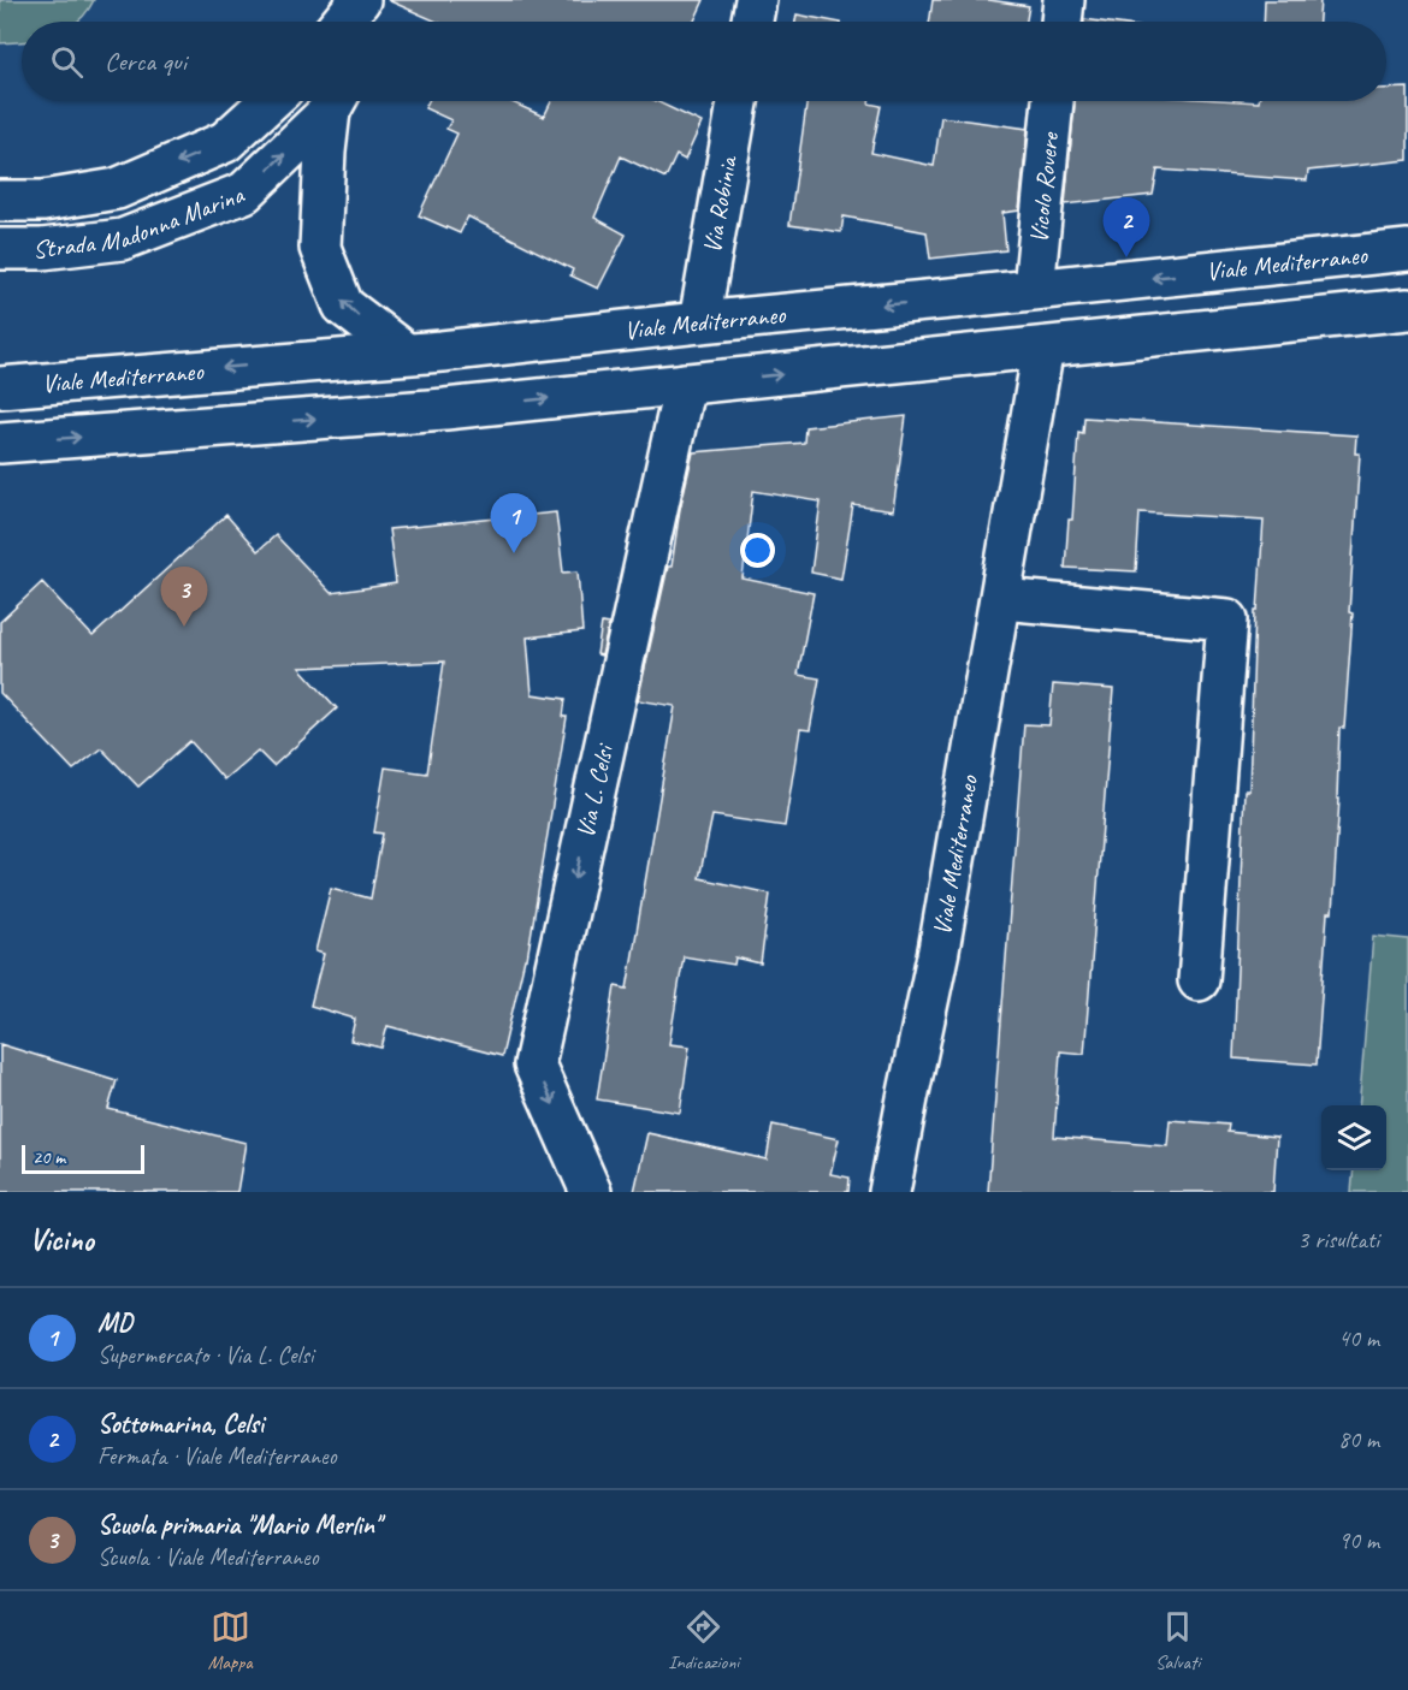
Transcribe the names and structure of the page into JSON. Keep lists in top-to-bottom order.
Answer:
{
  "streets": {
    "street": [
      "Vicolo Rovere",
      "Via Robinia",
      "Strada Madonna Marina",
      "Viale Mediterraneo",
      "Via L. Celsi"
    ]
  },
  "crossings": [
    ["Vicolo Rovere", "Viale Mediterraneo"],
    ["Via Robinia", "Viale Mediterraneo"],
    ["Strada Madonna Marina", "Viale Mediterraneo"]
  ],
  "one_way": ["Via L. Celsi"],
  "scale_bar": "20 m",
  "page": {
    "search": "Cerca qui",
    "pins": ["2", "1", "3"],
    "scale": "20 m",
    "heading": ["Vicino", "3 risultati"],
    "list": [
      {
        "mark": "1",
        "name": "MD",
        "note": "Supermercato · Via L. Celsi",
        "value": "40 m"
      },
      {
        "mark": "2",
        "name": "Sottomarina, Celsi",
        "note": "Fermata · Viale Mediterraneo",
        "value": "80 m"
      },
      {
        "mark": "3",
        "name": "Scuola primaria \"Mario Merlin\"",
        "note": "Scuola · Viale Mediterraneo",
        "value": "90 m"
      }
    ],
    "nav": ["Mappa", "Indicazioni", "Salvati"]
  }
}
